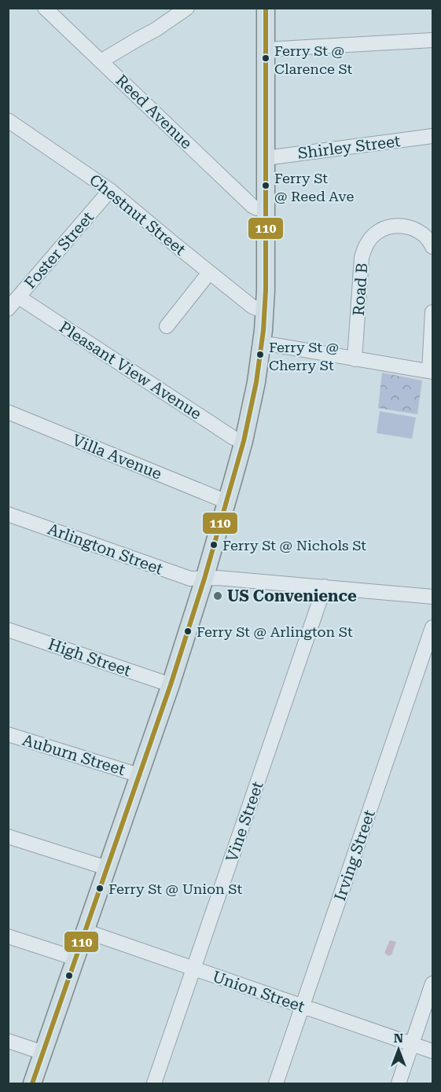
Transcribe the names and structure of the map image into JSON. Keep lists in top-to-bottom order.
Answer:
{
  "streets": {
    "street": [
      "Reed Avenue",
      "Shirley Street",
      "Chestnut Street",
      "Foster Street",
      "Road B",
      "Pleasant View Avenue",
      "Villa Avenue",
      "Arlington Street",
      "High Street",
      "Auburn Street",
      "Vine Street",
      "Irving Street",
      "Union Street"
    ]
  },
  "crossings": [
    ["Chestnut Street", "Foster Street"],
    ["Foster Street", "Pleasant View Avenue"],
    ["Arlington Street", "Vine Street"],
    ["Vine Street", "Union Street"],
    ["Irving Street", "Union Street"]
  ],
  "places": [
    "Ferry St @ Clarence St",
    "Ferry St @ Reed Ave",
    "Ferry St @ Cherry St",
    "Ferry St @ Nichols St",
    "US Convenience",
    "Ferry St @ Arlington St",
    "Ferry St @ Union St"
  ],
  "lines": ["transit line 110"],
  "north": "top"
}
